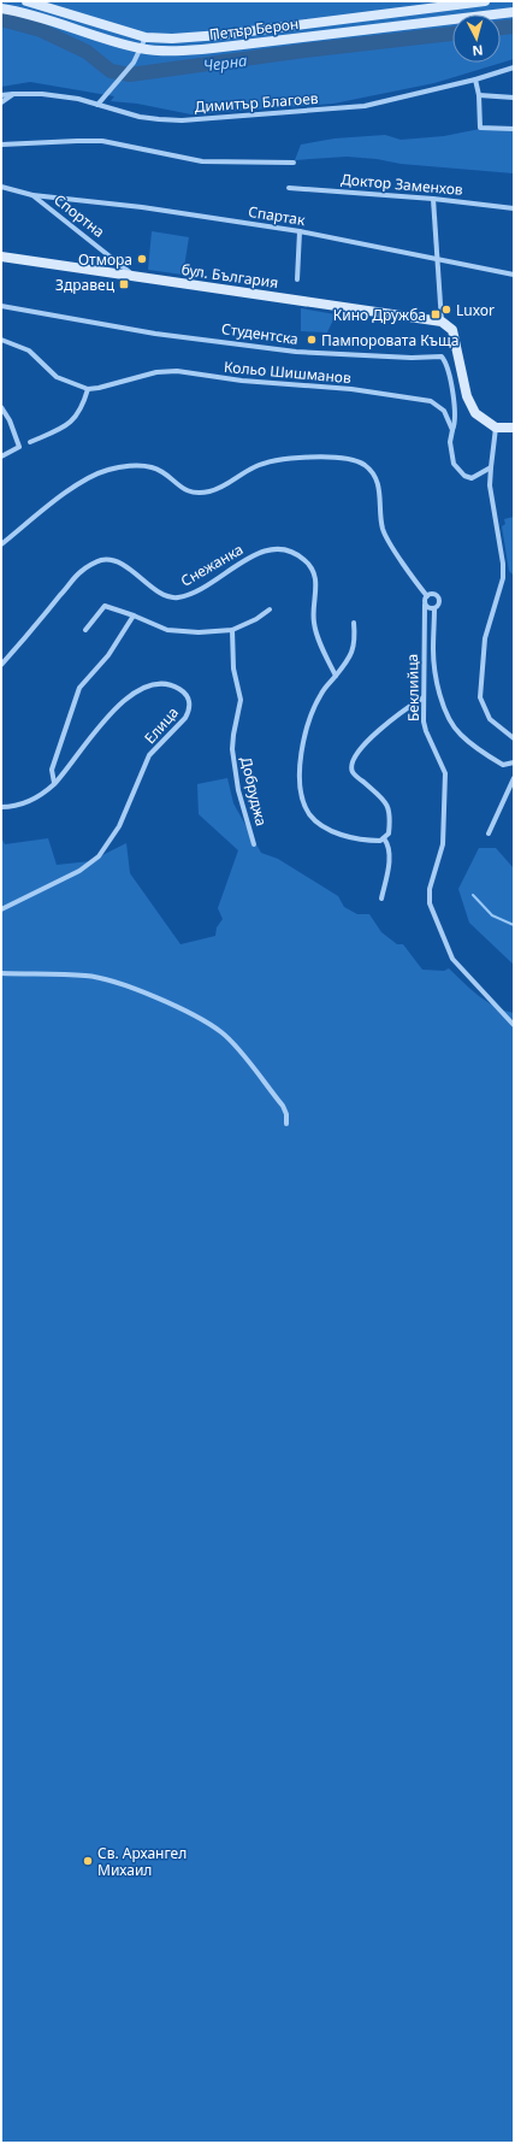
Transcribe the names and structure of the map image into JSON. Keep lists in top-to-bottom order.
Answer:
{
  "streets": {
    "main road": ["Петър Берон", "бул. България"],
    "street": [
      "Димитър Благоев",
      "Доктор Заменхов",
      "Спортна",
      "Спартак",
      "Студентска",
      "Кольо Шишманов",
      "Снежанка",
      "Беклийца",
      "Елица",
      "Добруджа"
    ]
  },
  "crossings": [
    ["Спортна", "Спартак"],
    ["Спортна", "бул. България"],
    ["Студентска", "Кольо Шишманов"]
  ],
  "water": ["Черна"],
  "places": {
    "other": [
      "Отмора",
      "Luxor",
      "Пампоровата Къща",
      "Св. Архангел Михаил"
    ],
    "transit": ["Здравец", "Кино Дружба"]
  },
  "north": "bottom"
}
